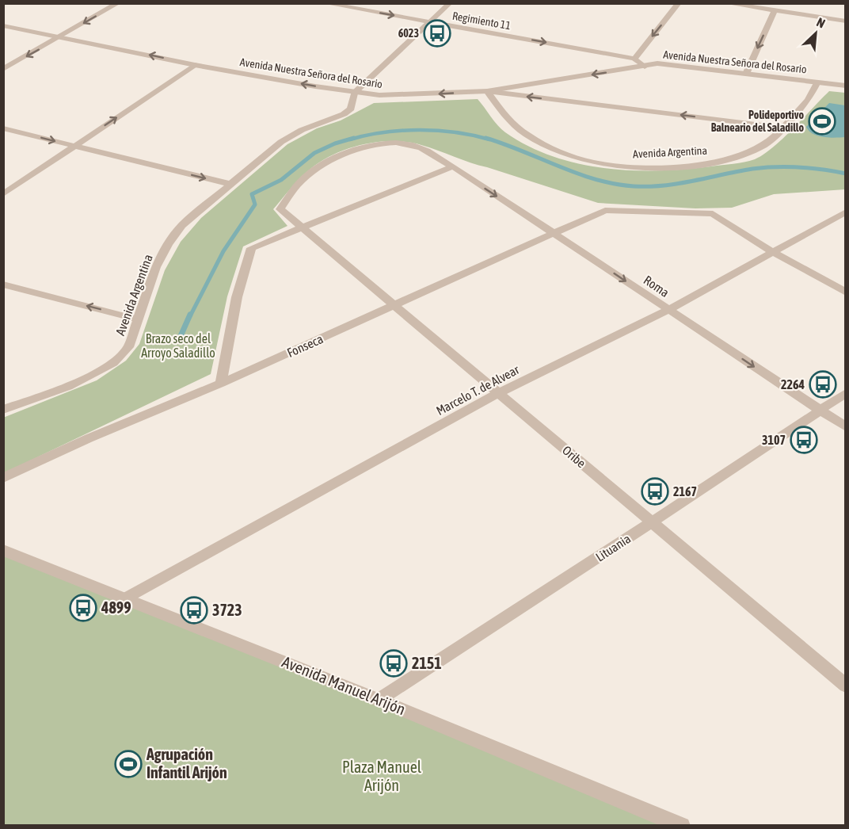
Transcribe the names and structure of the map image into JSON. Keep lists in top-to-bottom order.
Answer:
{
  "streets": {
    "street": [
      "Regimiento 11",
      "Avenida Nuestra Señora del Rosario",
      "Avenida Argentina",
      "Roma",
      "Fonseca",
      "Marcelo T. de Alvear",
      "Oribe",
      "Lituania",
      "Avenida Manuel Arijón"
    ]
  },
  "crossings": [
    ["Avenida Nuestra Señora del Rosario", "Avenida Argentina"],
    ["Roma", "Fonseca"],
    ["Roma", "Marcelo T. de Alvear"],
    ["Roma", "Oribe"],
    ["Roma", "Lituania"],
    ["Fonseca", "Marcelo T. de Alvear"],
    ["Fonseca", "Oribe"],
    ["Marcelo T. de Alvear", "Oribe"],
    ["Marcelo T. de Alvear", "Avenida Manuel Arijón"],
    ["Oribe", "Lituania"],
    ["Lituania", "Avenida Manuel Arijón"]
  ],
  "one_way": ["Roma"],
  "parks": ["Brazo seco del Arroyo Saladillo", "Plaza Manuel Arijón"],
  "places": {
    "bus stop": [
      "6023",
      "2264",
      "3107",
      "2167",
      "4899",
      "3723",
      "2151"
    ],
    "sports": ["Polideportivo Balneario del Saladillo", "Agrupación Infantil Arijón"]
  },
  "north": "top right"
}
